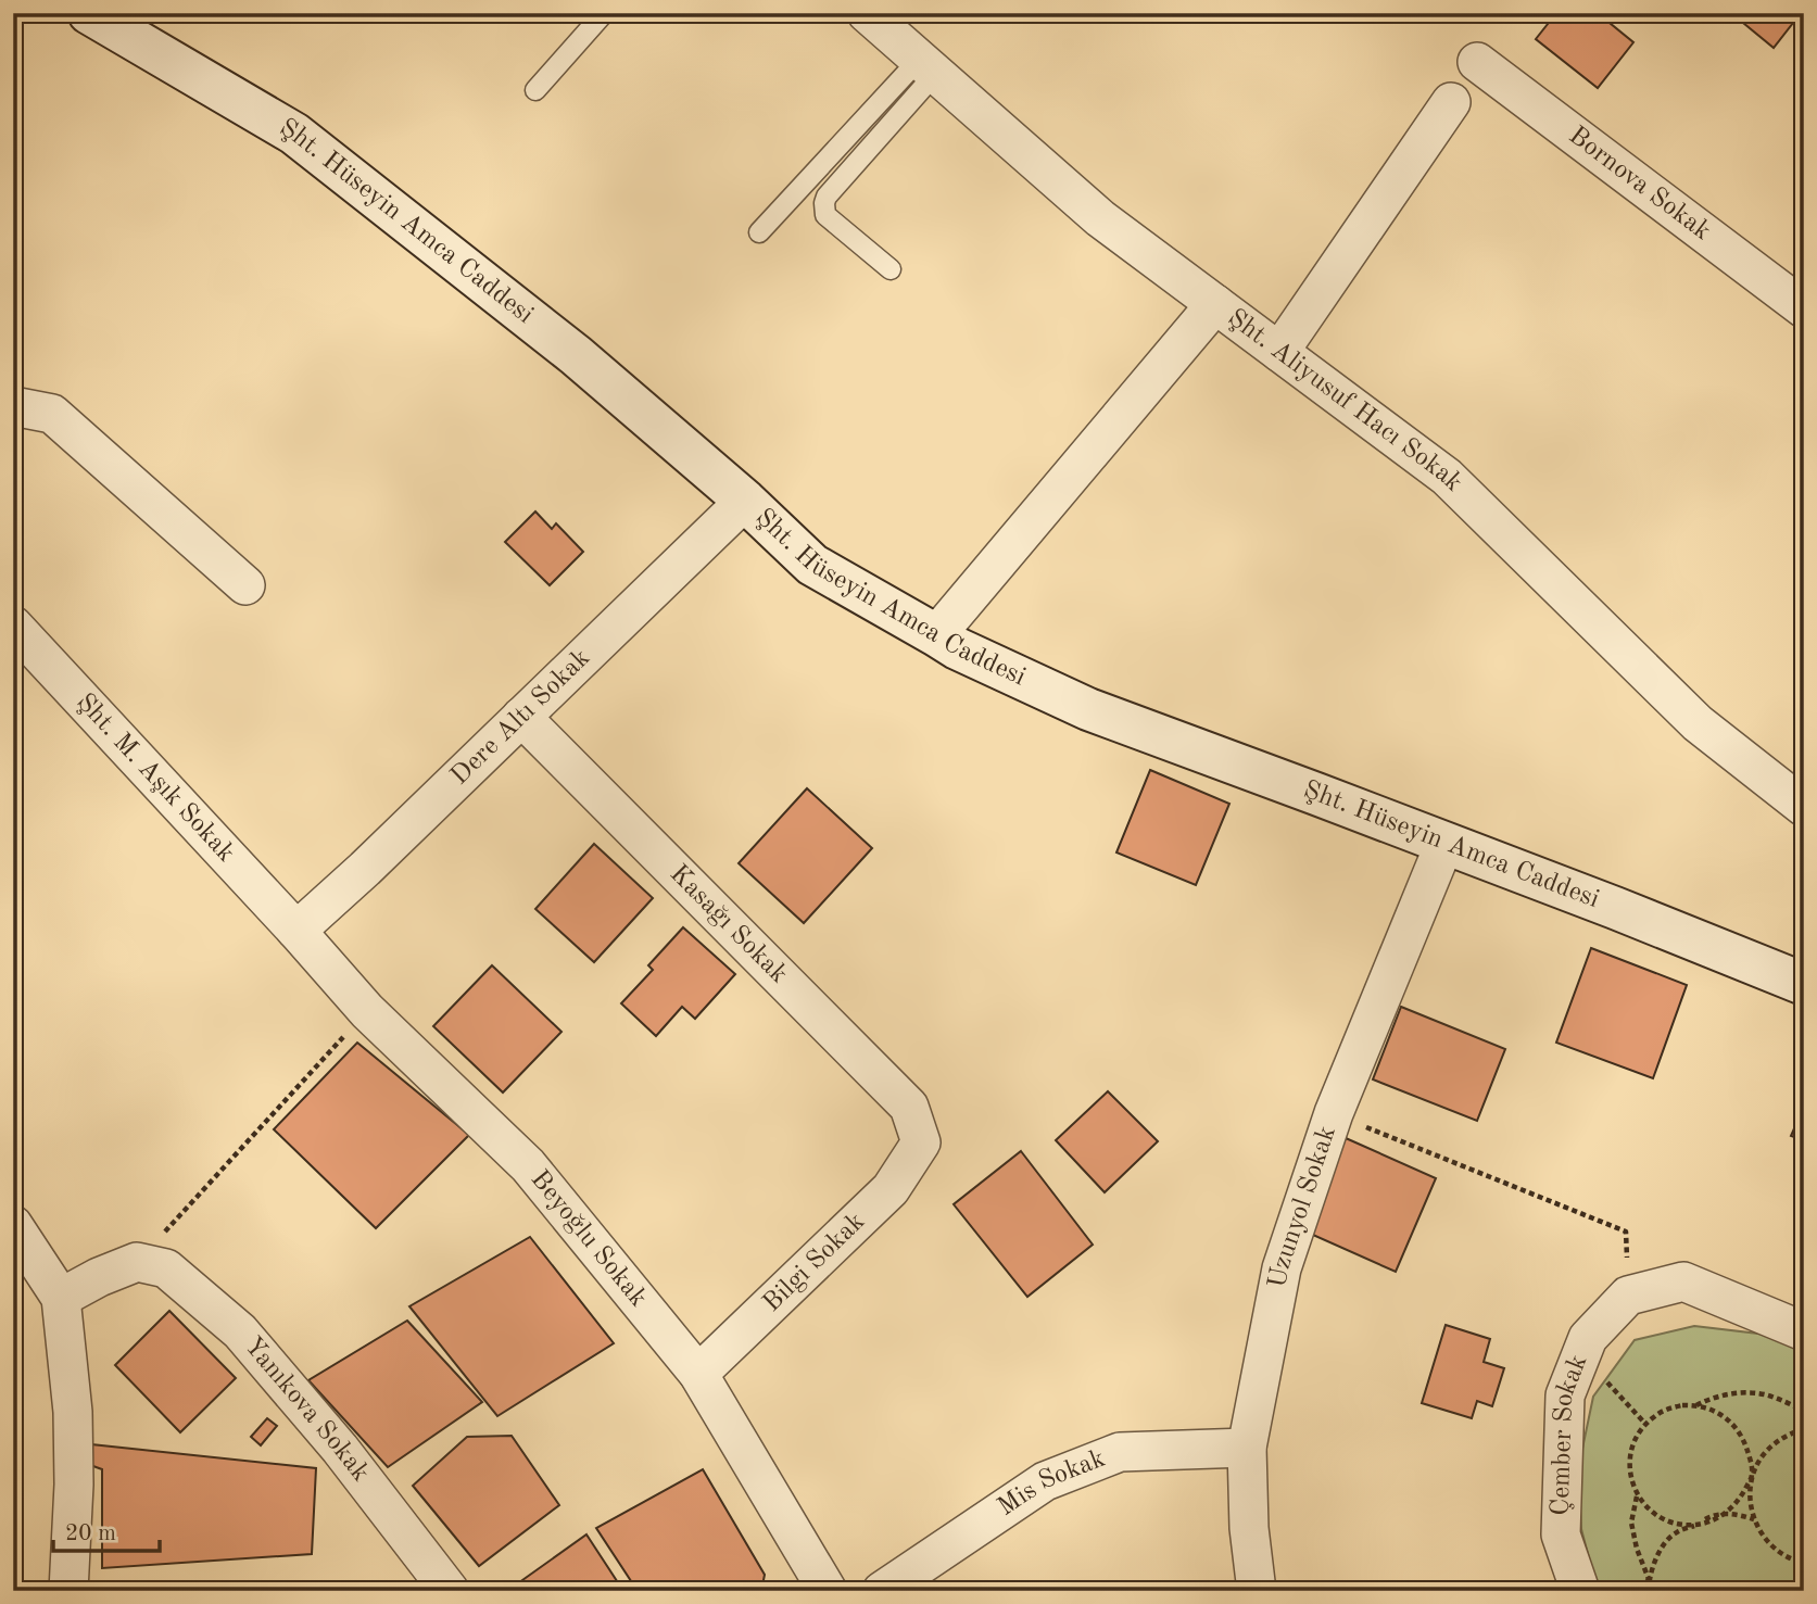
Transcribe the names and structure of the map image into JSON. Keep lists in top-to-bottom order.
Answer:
{
  "streets": {
    "street": [
      "Bornova Sokak",
      "Şht. Hüseyin Amca Caddesi",
      "Şht. Aliyusuf Hacı Sokak",
      "Dere Altı Sokak",
      "Şht. M. Aşık Sokak",
      "Kasağı Sokak",
      "Uzunyol Sokak",
      "Beyoğlu Sokak",
      "Bilgi Sokak",
      "Yanıkova Sokak",
      "Çember Sokak",
      "Mis Sokak"
    ]
  },
  "crossings": [
    ["Şht. Hüseyin Amca Caddesi", "Dere Altı Sokak"],
    ["Şht. Hüseyin Amca Caddesi", "Uzunyol Sokak"],
    ["Dere Altı Sokak", "Şht. M. Aşık Sokak"],
    ["Dere Altı Sokak", "Kasağı Sokak"],
    ["Dere Altı Sokak", "Beyoğlu Sokak"],
    ["Şht. M. Aşık Sokak", "Beyoğlu Sokak"],
    ["Kasağı Sokak", "Bilgi Sokak"],
    ["Uzunyol Sokak", "Mis Sokak"],
    ["Beyoğlu Sokak", "Bilgi Sokak"]
  ],
  "scale_bar": "20 m"
}
